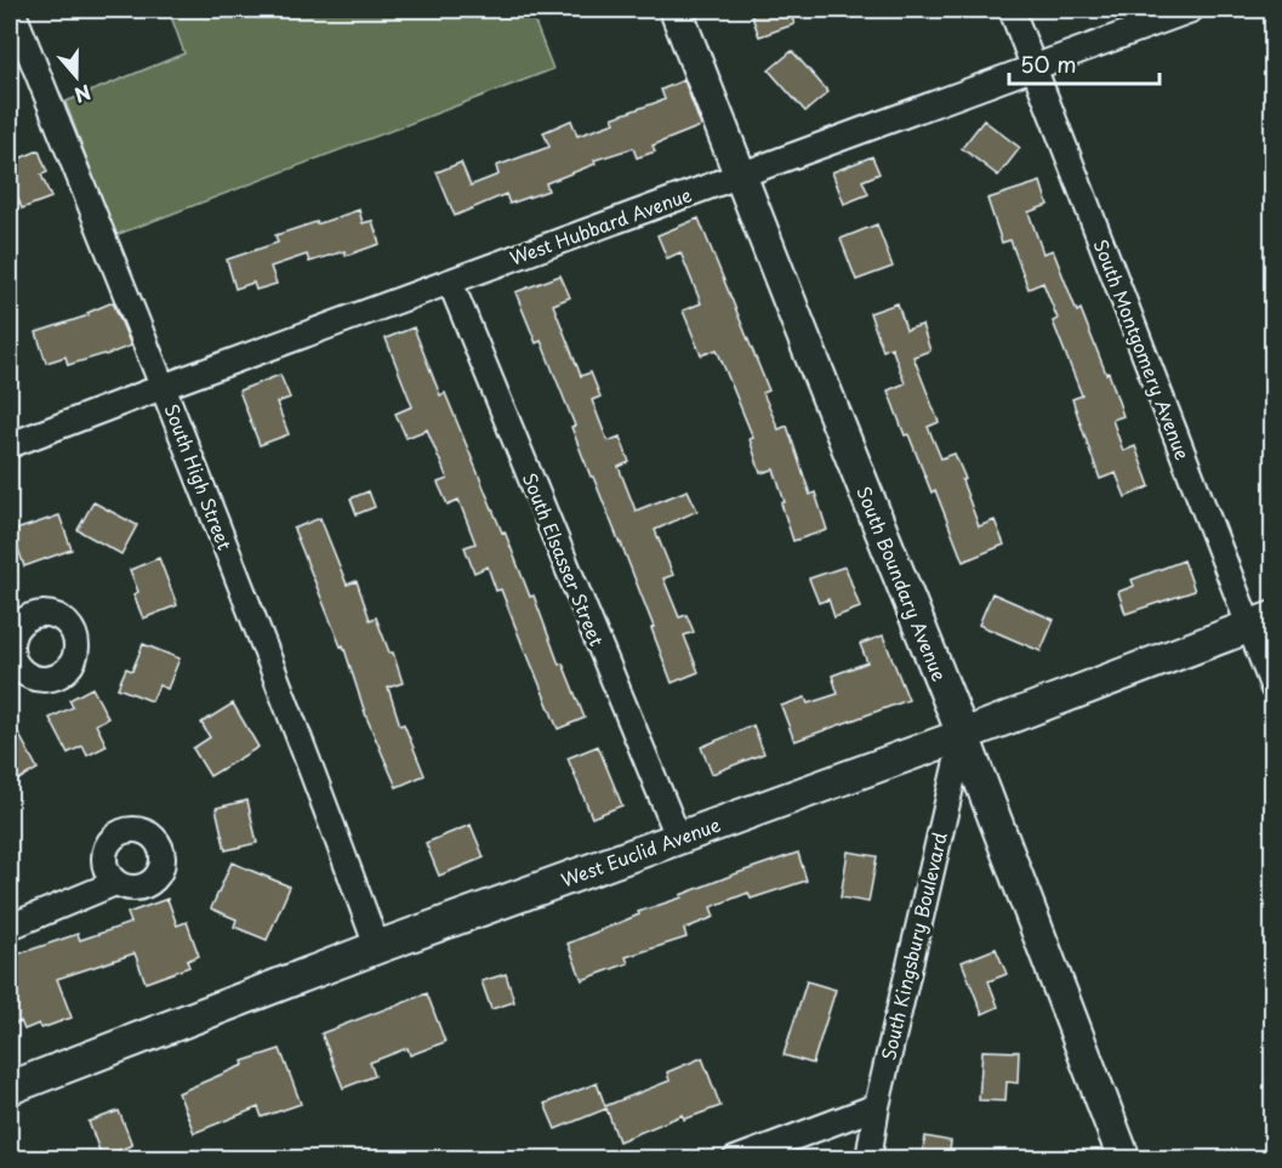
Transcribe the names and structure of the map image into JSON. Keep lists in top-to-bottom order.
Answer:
{
  "streets": {
    "street": [
      "West Hubbard Avenue",
      "South Montgomery Avenue",
      "South High Street",
      "South Elsasser Street",
      "South Boundary Avenue",
      "West Euclid Avenue",
      "South Kingsbury Boulevard"
    ]
  },
  "crossings": [
    ["West Hubbard Avenue", "South Montgomery Avenue"],
    ["West Hubbard Avenue", "South High Street"],
    ["West Hubbard Avenue", "South Elsasser Street"],
    ["West Hubbard Avenue", "South Boundary Avenue"],
    ["South Montgomery Avenue", "West Euclid Avenue"],
    ["South High Street", "West Euclid Avenue"],
    ["South Elsasser Street", "West Euclid Avenue"],
    ["South Boundary Avenue", "West Euclid Avenue"],
    ["South Boundary Avenue", "South Kingsbury Boulevard"],
    ["West Euclid Avenue", "South Kingsbury Boulevard"]
  ],
  "scale_bar": "50 m",
  "north": "bottom"
}
